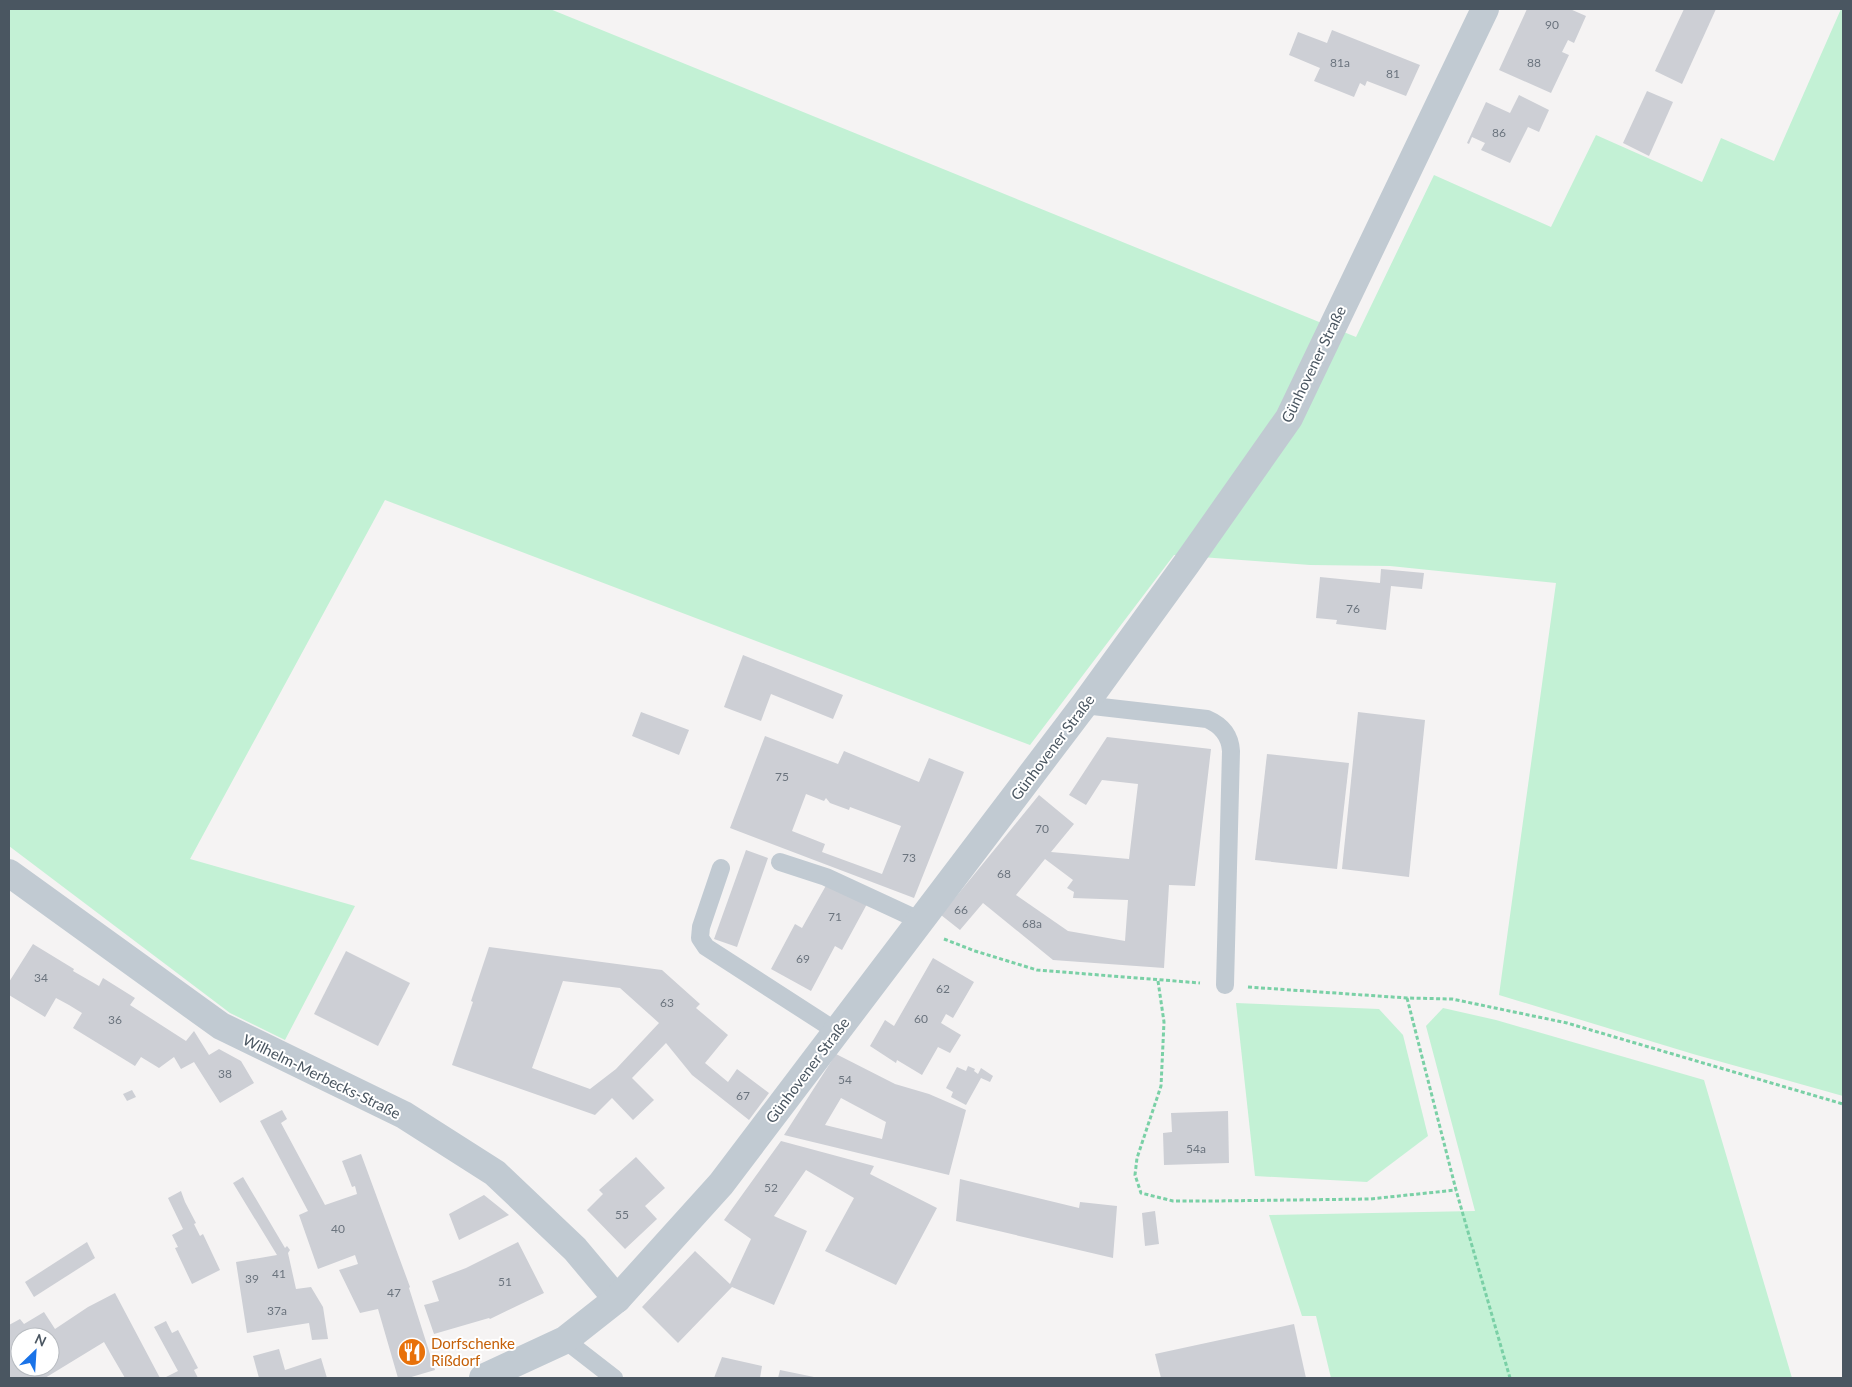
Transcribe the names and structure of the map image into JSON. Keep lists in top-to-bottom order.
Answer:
{
  "streets": {
    "street": ["Günhovener Straße", "Wilhelm-Merbecks-Straße"]
  },
  "crossings": [
    ["Günhovener Straße", "Wilhelm-Merbecks-Straße"]
  ],
  "places": {
    "restaurant": ["Dorfschenke Rißdorf"]
  },
  "house_numbers": [
    "90",
    "81a",
    "88",
    "81",
    "86",
    "76",
    "75",
    "70",
    "73",
    "68",
    "66",
    "71",
    "68a",
    "69",
    "34",
    "62",
    "63",
    "60",
    "36",
    "38",
    "54",
    "67",
    "54a",
    "52",
    "55",
    "40",
    "41",
    "39",
    "51",
    "47",
    "37a"
  ],
  "north": "top right"
}
